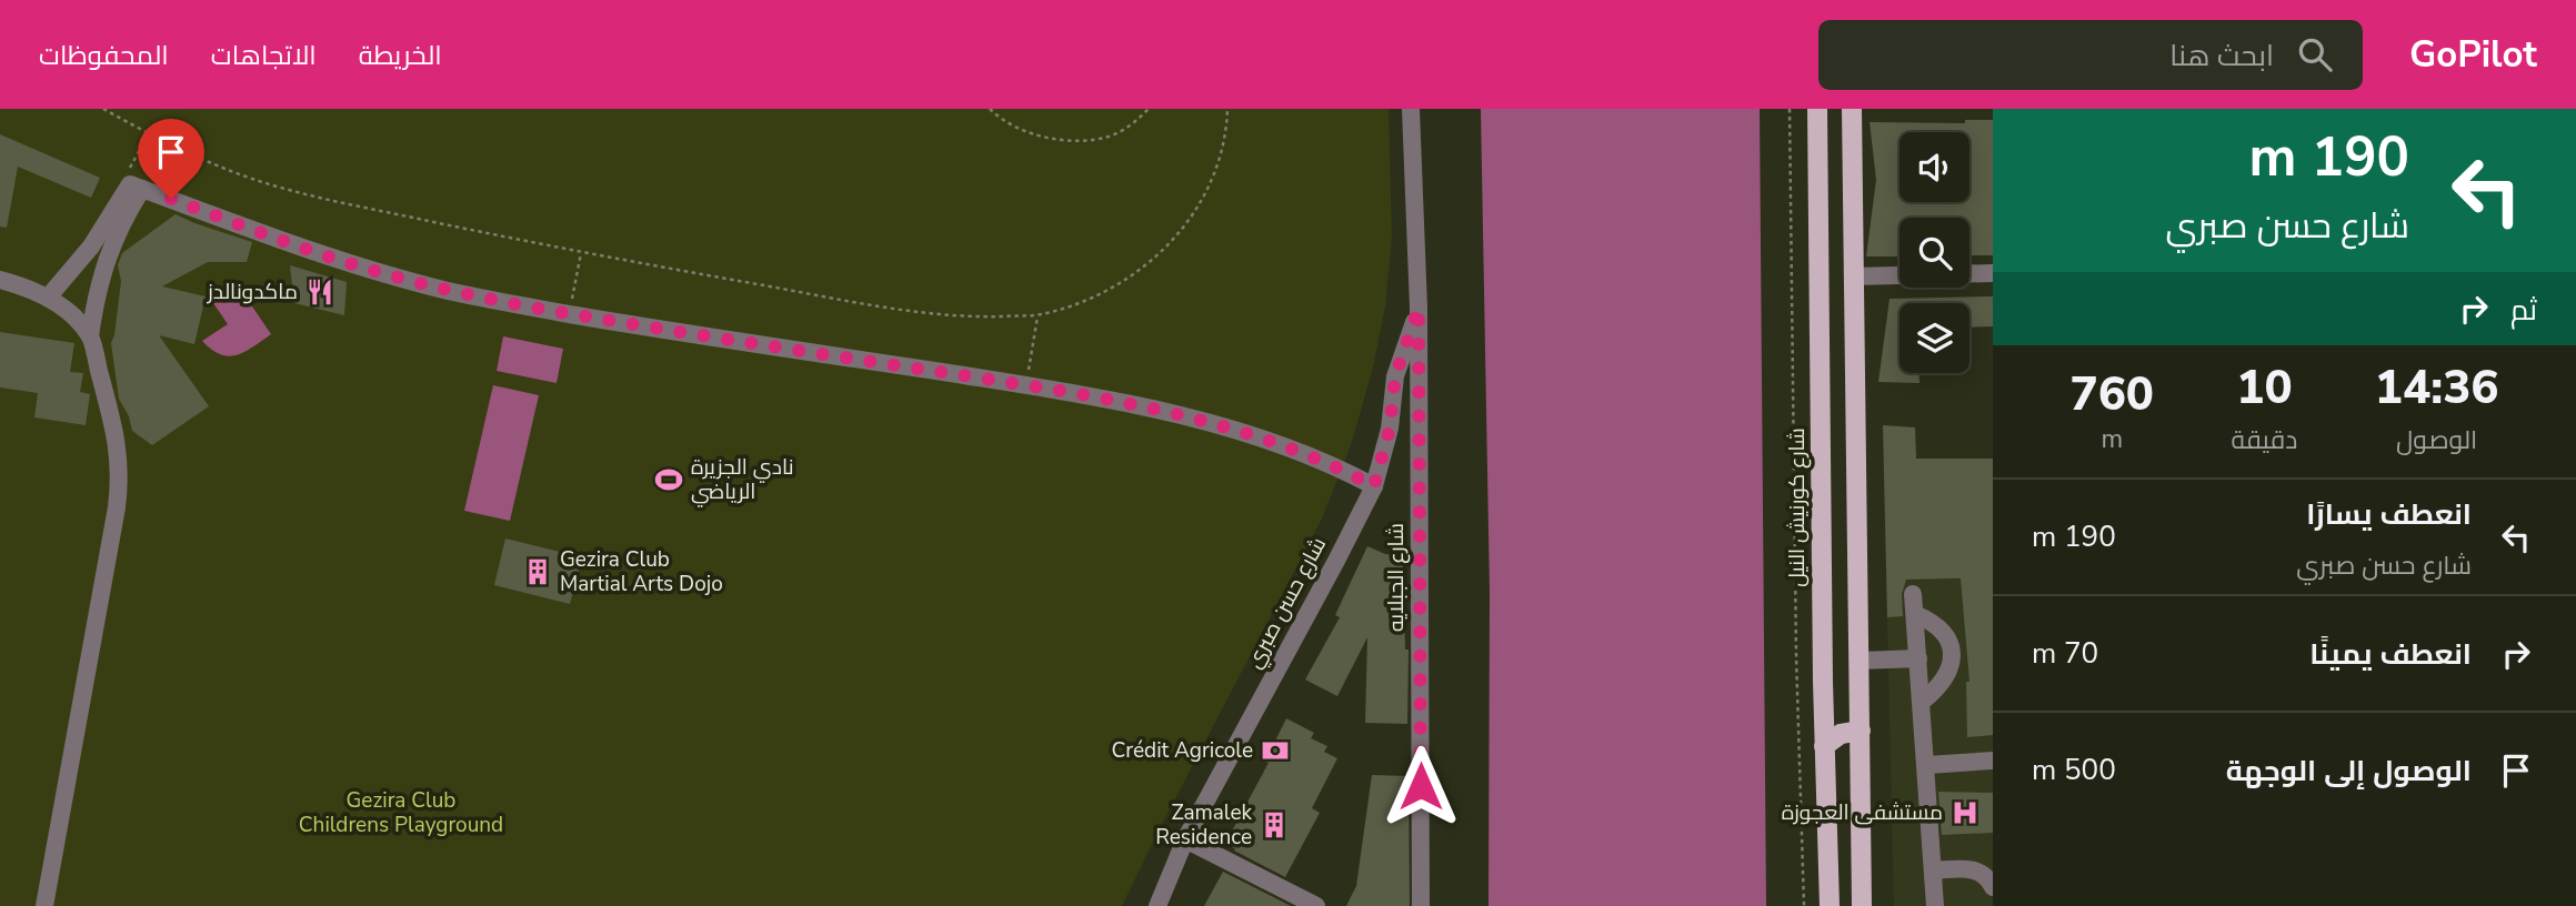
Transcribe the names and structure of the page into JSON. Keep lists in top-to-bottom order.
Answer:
{
  "streets": {
    "main road": ["شارع كورنيش النيل"],
    "street": ["شارع الجبلايه", "شارع حسن صبري"]
  },
  "crossings": [
    ["شارع الجبلايه", "شارع حسن صبري"]
  ],
  "parks": ["Gezira Club Childrens Playground"],
  "places": {
    "restaurant": ["ماكدونالدز"],
    "sports": ["نادي الجزيرة الرياضي"],
    "building": ["Gezira Club Martial Arts Dojo", "Zamalek Residence"],
    "bank": ["Crédit Agricole"],
    "hospital": ["مستشفى العجوزة"]
  },
  "page": {
    "header": "GoPilot",
    "search": "ابحث هنا",
    "nav": ["الخريطة", "الاتجاهات", "المحفوظات"],
    "turn": ["190 m", "شارع حسن صبري"],
    "then": "ثم",
    "eta": [
      "14:36",
      "الوصول",
      "10",
      "دقيقة",
      "760",
      "m"
    ],
    "list": [
      {
        "name": "انعطف يسارًا",
        "note": "شارع حسن صبري",
        "value": "190 m"
      },
      {
        "name": "انعطف يمينًا",
        "value": "70 m"
      },
      {
        "name": "الوصول إلى الوجهة",
        "value": "500 m"
      }
    ]
  }
}
